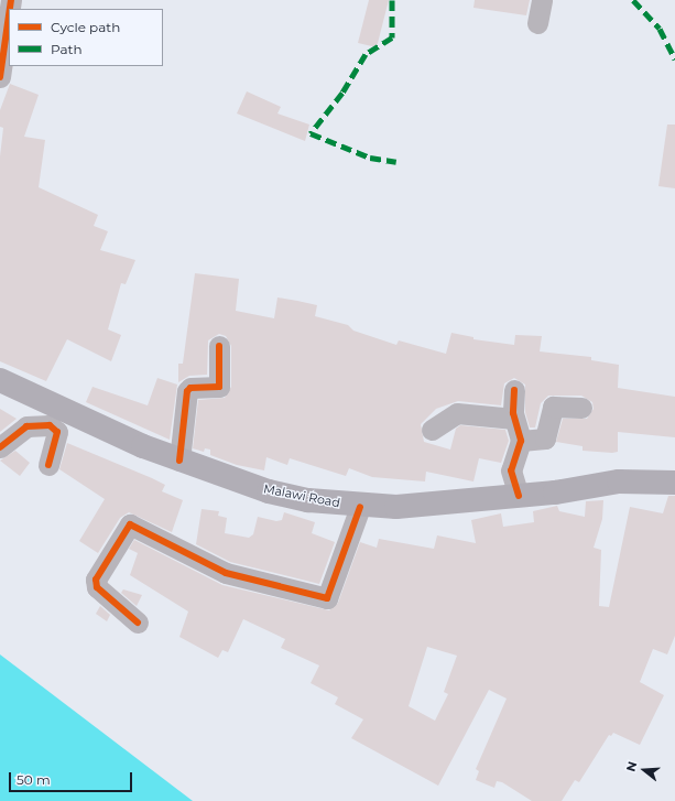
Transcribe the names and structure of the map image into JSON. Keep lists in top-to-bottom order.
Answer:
{
  "streets": {
    "main road": ["Malawi Road"]
  },
  "legend": ["Cycle path", "Path"],
  "scale_bar": "50 m",
  "north": "left"
}
